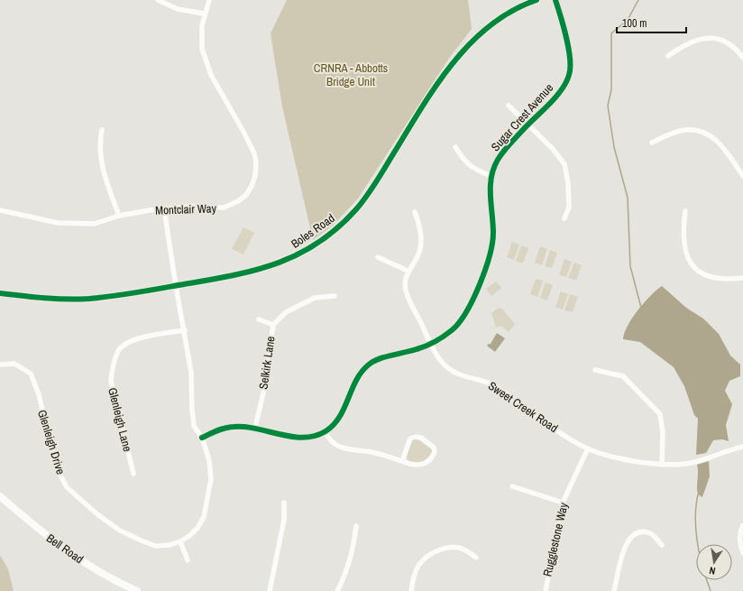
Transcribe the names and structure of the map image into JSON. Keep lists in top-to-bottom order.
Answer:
{
  "streets": {
    "street": [
      "Sugar Crest Avenue",
      "Montclair Way",
      "Boles Road",
      "Selkirk Lane",
      "Sweet Creek Road",
      "Glenleigh Lane",
      "Glenleigh Drive",
      "Rugglestone Way",
      "Bell Road"
    ]
  },
  "crossings": [
    ["Sugar Crest Avenue", "Selkirk Lane"],
    ["Sugar Crest Avenue", "Sweet Creek Road"],
    ["Sugar Crest Avenue", "Glenleigh Drive"],
    ["Montclair Way", "Glenleigh Drive"],
    ["Boles Road", "Glenleigh Drive"],
    ["Sweet Creek Road", "Rugglestone Way"],
    ["Glenleigh Lane", "Glenleigh Drive"]
  ],
  "parks": ["CRNRA - Abbotts Bridge Unit"],
  "scale_bar": "100 m",
  "north": "bottom"
}
